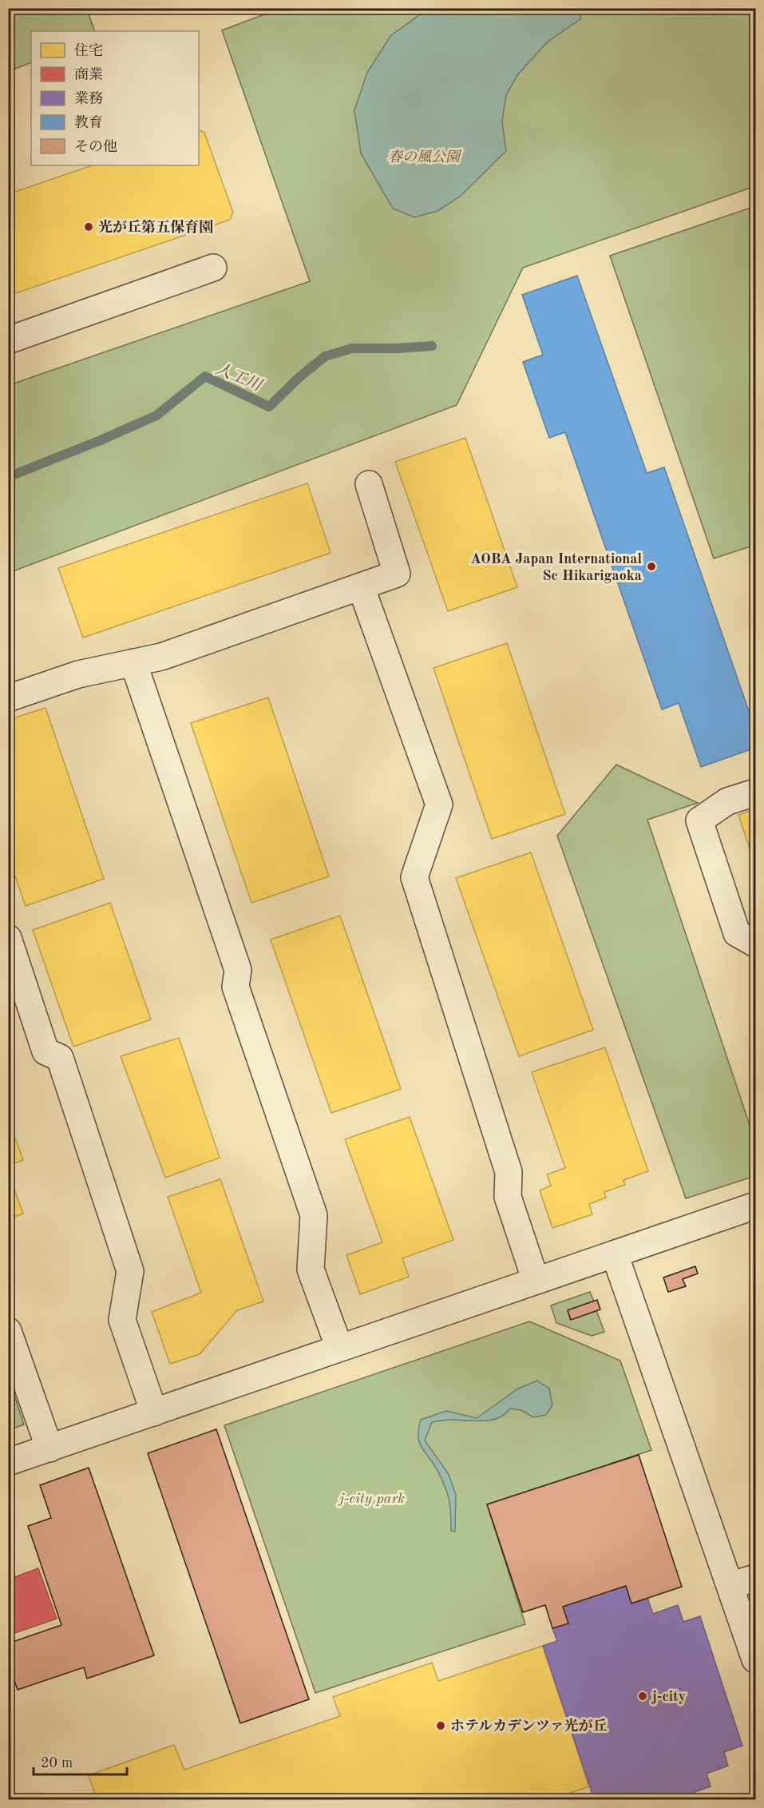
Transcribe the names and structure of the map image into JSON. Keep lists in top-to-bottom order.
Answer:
{
  "water": ["人工川"],
  "parks": ["春の風公園", "j-city park"],
  "places": [
    "光が丘第五保育園",
    "AOBA Japan International Sc Hikarigaoka",
    "j-city",
    "ホテルカデンツァ光が丘"
  ],
  "legend": [
    "住宅",
    "商業",
    "業務",
    "教育",
    "その他"
  ],
  "scale_bar": "20 m"
}
